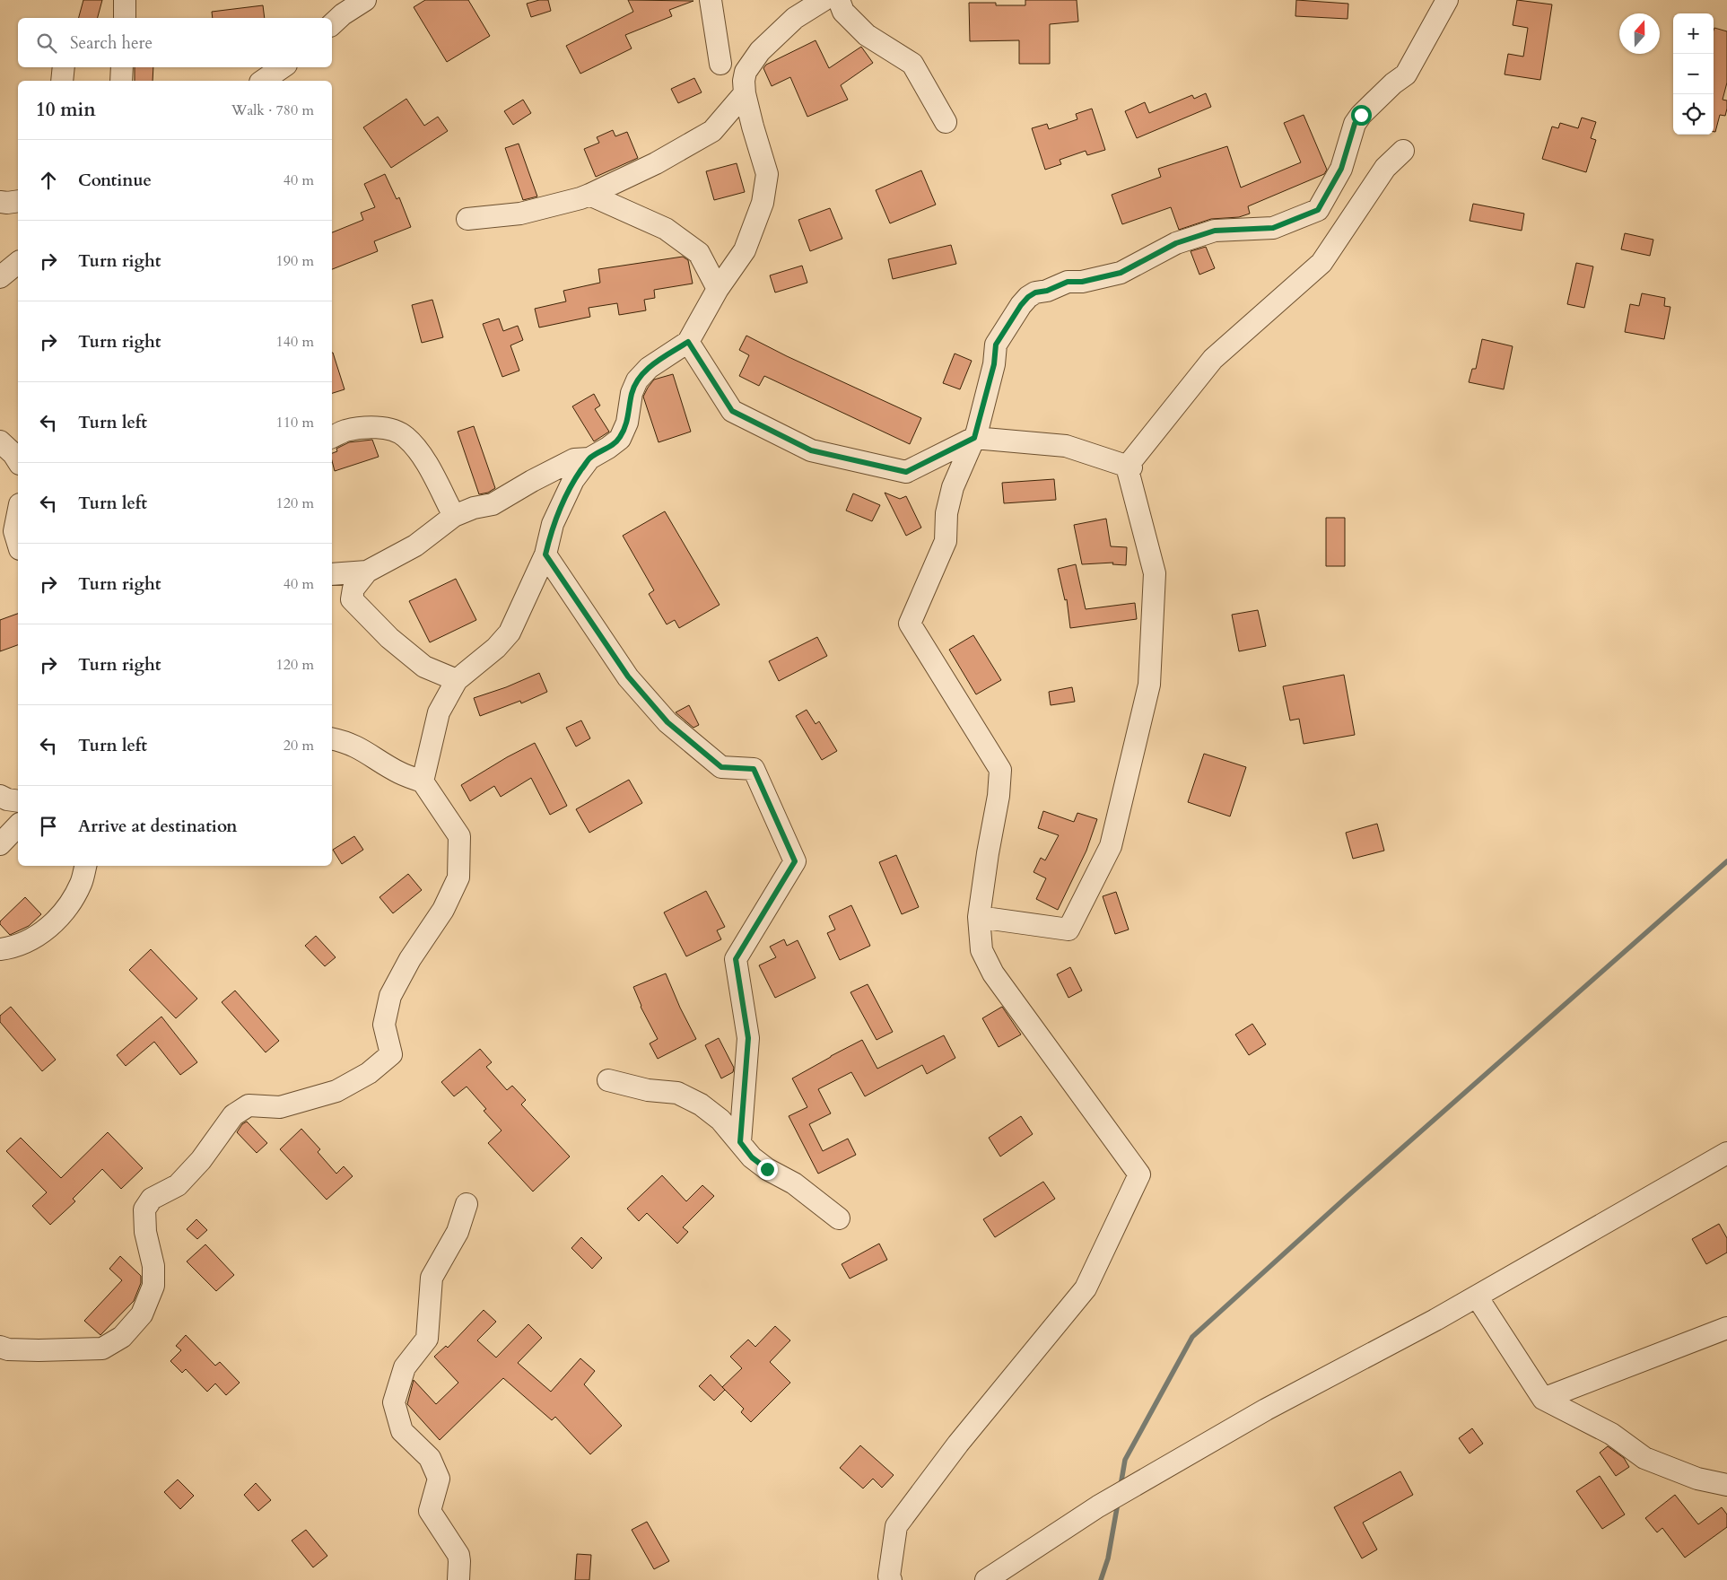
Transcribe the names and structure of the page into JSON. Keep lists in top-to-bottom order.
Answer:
{
  "north": "top",
  "page": {
    "map_buttons": ["+", "−"],
    "search": "Search here",
    "heading": ["10 min", "Walk · 780 m"],
    "list": [
      ["Continue", "40 m"],
      ["Turn right", "190 m"],
      ["Turn right", "140 m"],
      ["Turn left", "110 m"],
      ["Turn left", "120 m"],
      ["Turn right", "40 m"],
      ["Turn right", "120 m"],
      ["Turn left", "20 m"],
      "Arrive at destination"
    ]
  }
}
